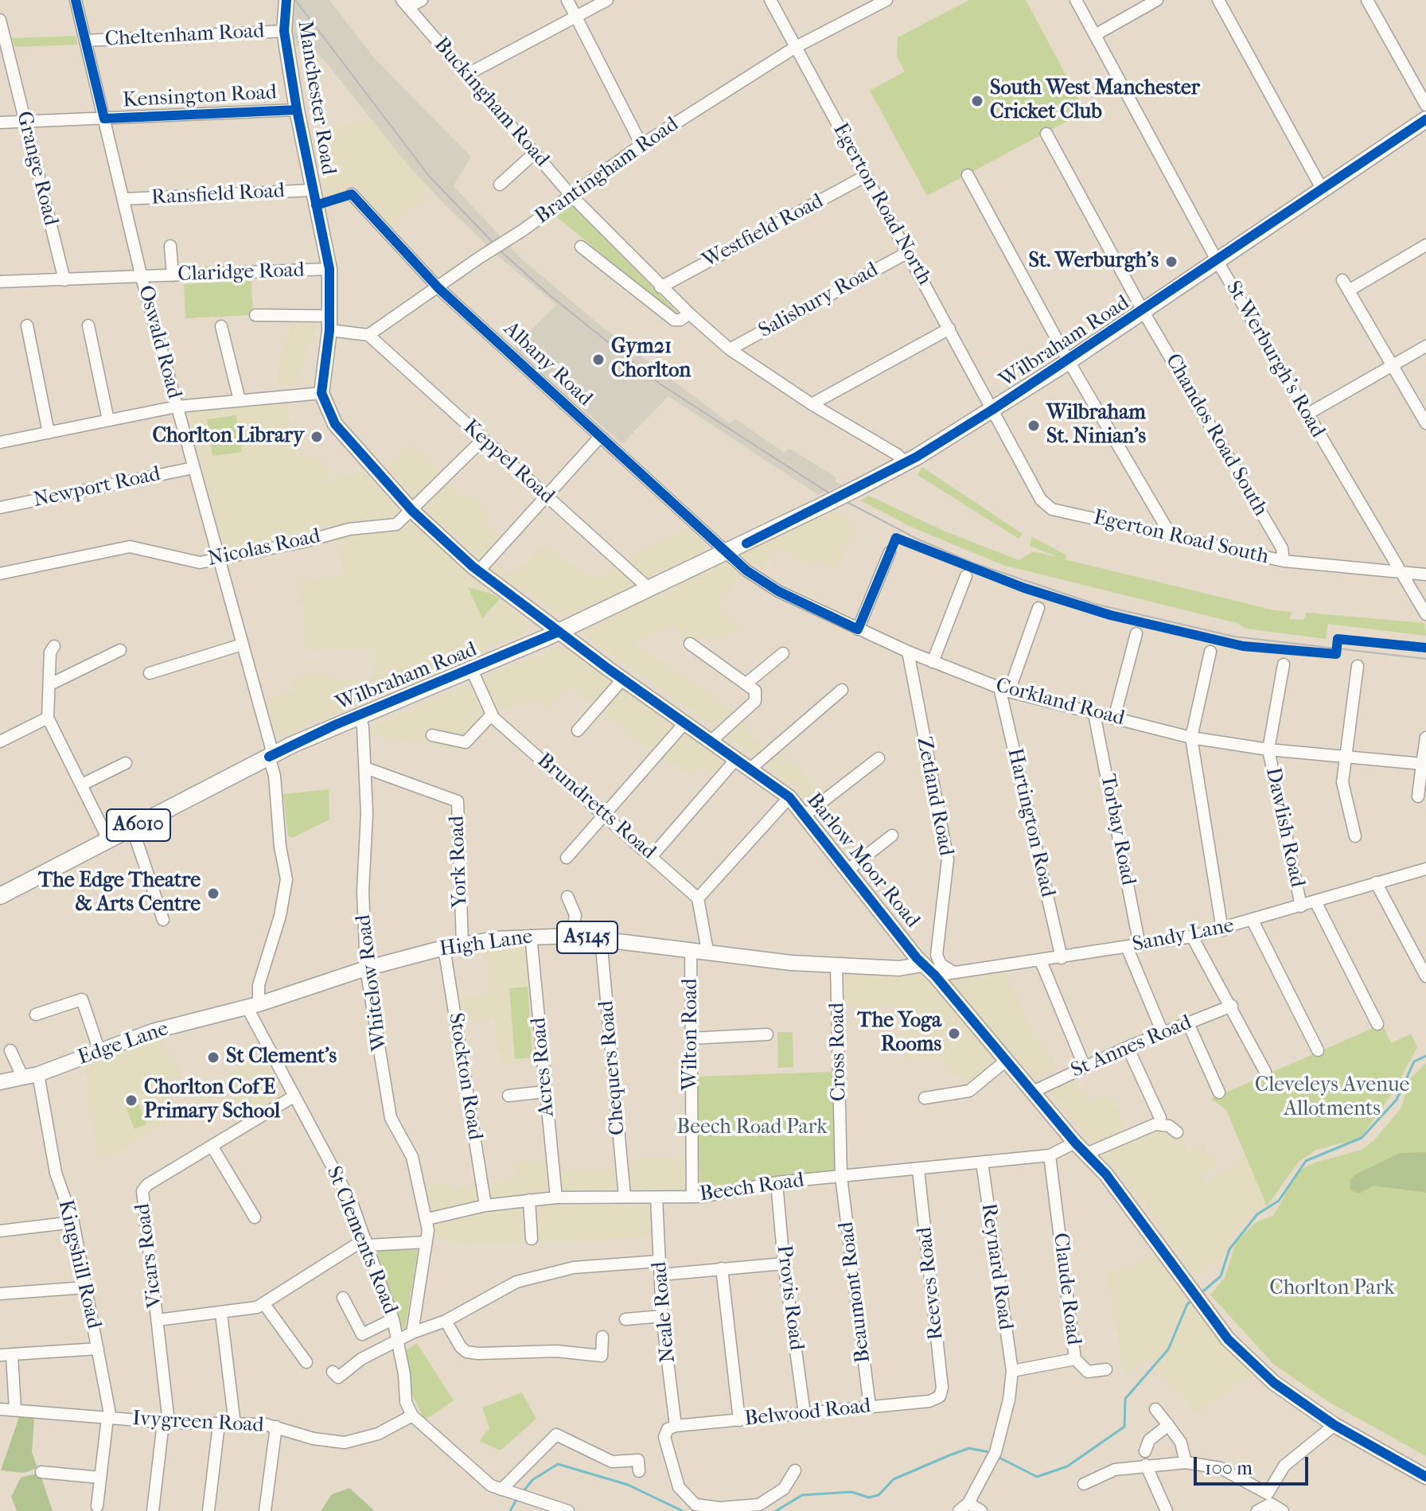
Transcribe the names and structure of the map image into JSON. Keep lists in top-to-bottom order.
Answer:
{
  "streets": {
    "highway": ["Wilbraham Road", "A6010"],
    "main road": [
      "Manchester Road",
      "Barlow Moor Road",
      "A5145",
      "High Lane",
      "Edge Lane"
    ],
    "street": [
      "Cheltenham Road",
      "Kensington Road",
      "Buckingham Road",
      "Grange Road",
      "Brantingham Road",
      "Ransfield Road",
      "Egerton Road North",
      "Westfield Road",
      "Claridge Road",
      "Salisbury Road",
      "Oswald Road",
      "St Werburgh's Road",
      "Albany Road",
      "Chandos Road South",
      "Keppel Road",
      "Newport Road",
      "Egerton Road South",
      "Nicolas Road",
      "Corkland Road",
      "Zetland Road",
      "Brundretts Road",
      "Hartington Road",
      "Dawlish Road",
      "Torbay Road",
      "York Road",
      "Sandy Lane",
      "Whitelow Road",
      "Wilton Road",
      "St Annes Road",
      "Cross Road",
      "Acres Road",
      "Chequers Road",
      "Stockton Road",
      "Beech Road",
      "St Clements Road",
      "Vicars Road",
      "Kingshill Road",
      "Reynard Road",
      "Reeves Road",
      "Claude Road",
      "Beaumont Road",
      "Provis Road",
      "Neale Road",
      "Belwood Road",
      "Ivygreen Road"
    ]
  },
  "crossings": [
    ["Cheltenham Road", "Manchester Road"],
    ["Cheltenham Road", "Oswald Road"],
    ["Kensington Road", "Manchester Road"],
    ["Kensington Road", "Grange Road"],
    ["Kensington Road", "Oswald Road"],
    ["Manchester Road", "Ransfield Road"],
    ["Manchester Road", "Claridge Road"],
    ["Buckingham Road", "Brantingham Road"],
    ["Buckingham Road", "Westfield Road"],
    ["Buckingham Road", "Salisbury Road"],
    ["Buckingham Road", "Wilbraham Road"],
    ["Grange Road", "Claridge Road"],
    ["Brantingham Road", "Egerton Road North"],
    ["Brantingham Road", "Albany Road"],
    ["Brantingham Road", "Keppel Road"],
    ["Ransfield Road", "Oswald Road"],
    ["Egerton Road North", "Westfield Road"],
    ["Egerton Road North", "Salisbury Road"],
    ["Egerton Road North", "Wilbraham Road"],
    ["Egerton Road North", "Egerton Road South"],
    ["Claridge Road", "Oswald Road"],
    ["Oswald Road", "Wilbraham Road"],
    ["Oswald Road", "Newport Road"],
    ["Oswald Road", "Nicolas Road"],
    ["Wilbraham Road", "St Werburgh's Road"],
    ["Wilbraham Road", "Albany Road"],
    ["Wilbraham Road", "Chandos Road South"],
    ["Wilbraham Road", "Keppel Road"],
    ["Wilbraham Road", "Egerton Road South"],
    ["Wilbraham Road", "Corkland Road"],
    ["Wilbraham Road", "Brundretts Road"],
    ["Wilbraham Road", "Barlow Moor Road"],
    ["Wilbraham Road", "Whitelow Road"],
    ["St Werburgh's Road", "Egerton Road South"],
    ["Albany Road", "Corkland Road"],
    ["Chandos Road South", "Egerton Road South"],
    ["Keppel Road", "Nicolas Road"],
    ["Nicolas Road", "Barlow Moor Road"],
    ["Corkland Road", "Zetland Road"],
    ["Corkland Road", "Hartington Road"],
    ["Corkland Road", "Dawlish Road"],
    ["Corkland Road", "Torbay Road"],
    ["Zetland Road", "Sandy Lane"],
    ["Hartington Road", "Sandy Lane"],
    ["Dawlish Road", "Sandy Lane"],
    ["Torbay Road", "Sandy Lane"],
    ["Torbay Road", "St Annes Road"],
    ["Barlow Moor Road", "Sandy Lane"],
    ["Barlow Moor Road", "High Lane"],
    ["Barlow Moor Road", "St Annes Road"],
    ["Barlow Moor Road", "Beech Road"],
    ["York Road", "High Lane"],
    ["York Road", "Whitelow Road"],
    ["High Lane", "Whitelow Road"],
    ["High Lane", "Wilton Road"],
    ["High Lane", "Edge Lane"],
    ["High Lane", "Cross Road"],
    ["High Lane", "Acres Road"],
    ["High Lane", "Chequers Road"],
    ["High Lane", "Stockton Road"],
    ["High Lane", "St Clements Road"],
    ["Whitelow Road", "Beech Road"],
    ["Wilton Road", "Beech Road"],
    ["Edge Lane", "St Clements Road"],
    ["Edge Lane", "Kingshill Road"],
    ["Cross Road", "Beech Road"],
    ["Cross Road", "Beaumont Road"],
    ["Acres Road", "Beech Road"],
    ["Chequers Road", "Beech Road"],
    ["Stockton Road", "Beech Road"],
    ["Beech Road", "Reynard Road"],
    ["Beech Road", "Reeves Road"],
    ["Beech Road", "Claude Road"],
    ["Beech Road", "Beaumont Road"],
    ["Beech Road", "Provis Road"],
    ["Beech Road", "Neale Road"],
    ["St Clements Road", "Vicars Road"],
    ["St Clements Road", "Ivygreen Road"],
    ["Vicars Road", "Ivygreen Road"],
    ["Kingshill Road", "Ivygreen Road"],
    ["Reynard Road", "Claude Road"],
    ["Reeves Road", "Belwood Road"],
    ["Beaumont Road", "Belwood Road"],
    ["Provis Road", "Belwood Road"],
    ["Neale Road", "Belwood Road"]
  ],
  "parks": ["Cleveleys Avenue Allotments", "Beech Road Park", "Chorlton Park"],
  "places": [
    "South West Manchester Cricket Club",
    "St. Werburgh's",
    "Gym21 Chorlton",
    "Wilbraham St. Ninian's",
    "Chorlton Library",
    "The Edge Theatre & Arts Centre",
    "The Yoga Rooms",
    "St Clement's",
    "Chorlton CofE Primary School"
  ],
  "scale_bar": "100 m"
}
